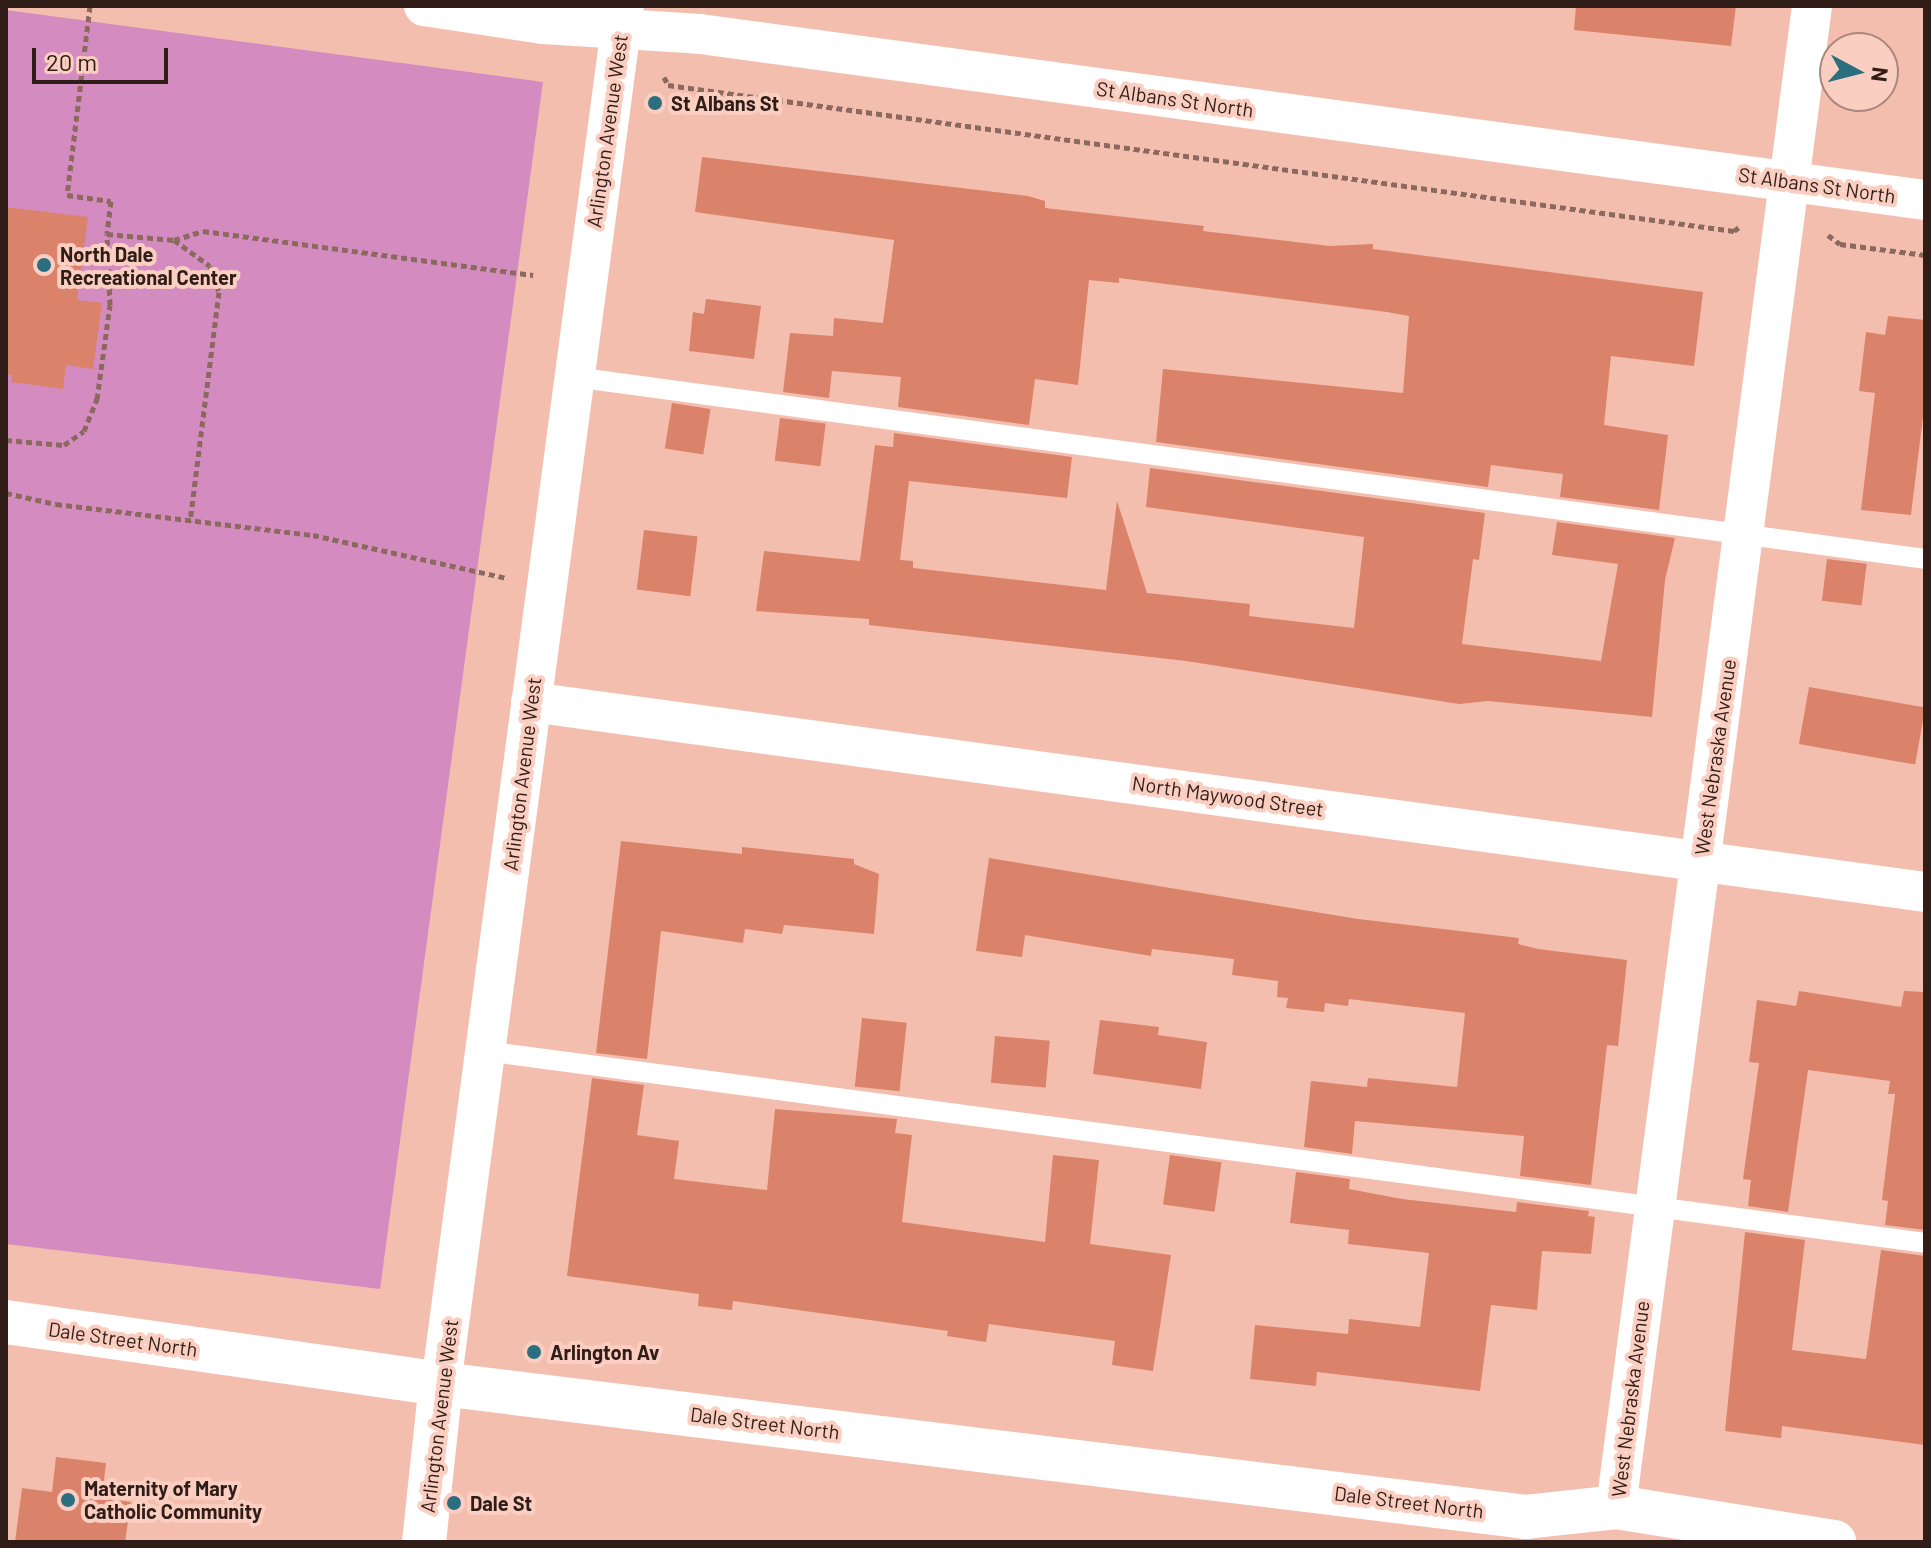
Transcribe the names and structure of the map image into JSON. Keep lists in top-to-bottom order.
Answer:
{
  "streets": {
    "main road": ["Arlington Avenue West", "Dale Street North"],
    "street": ["St Albans St North", "West Nebraska Avenue", "North Maywood Street"]
  },
  "crossings": [
    ["St Albans St North", "Arlington Avenue West"],
    ["St Albans St North", "West Nebraska Avenue"],
    ["Arlington Avenue West", "North Maywood Street"],
    ["Arlington Avenue West", "Dale Street North"],
    ["West Nebraska Avenue", "North Maywood Street"],
    ["West Nebraska Avenue", "Dale Street North"]
  ],
  "places": [
    "St Albans St",
    "North Dale Recreational Center",
    "Arlington Av",
    "Maternity of Mary Catholic Community",
    "Dale St"
  ],
  "scale_bar": "20 m",
  "north": "right"
}
